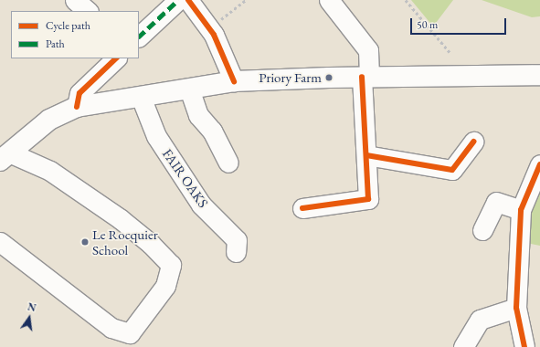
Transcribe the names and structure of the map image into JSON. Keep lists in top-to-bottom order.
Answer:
{
  "streets": {
    "street": ["FAIR OAKS"]
  },
  "places": ["Priory Farm", "Le Rocquier School"],
  "legend": ["Cycle path", "Path"],
  "scale_bar": "50 m",
  "north": "top"
}
